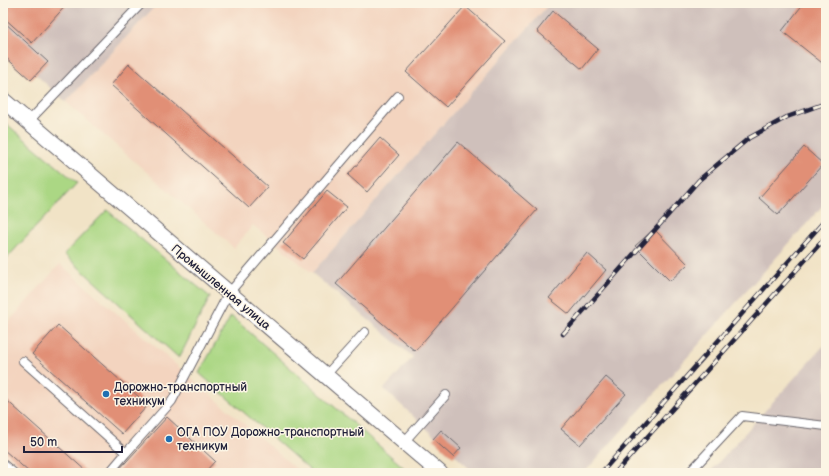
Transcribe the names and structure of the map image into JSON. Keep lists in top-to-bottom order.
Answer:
{
  "streets": {
    "street": ["Промышленная улица"]
  },
  "places": ["Дорожно-транспортный техникум", "ОГА ПОУ Дорожно-транспортный техникум"],
  "scale_bar": "50 m"
}
